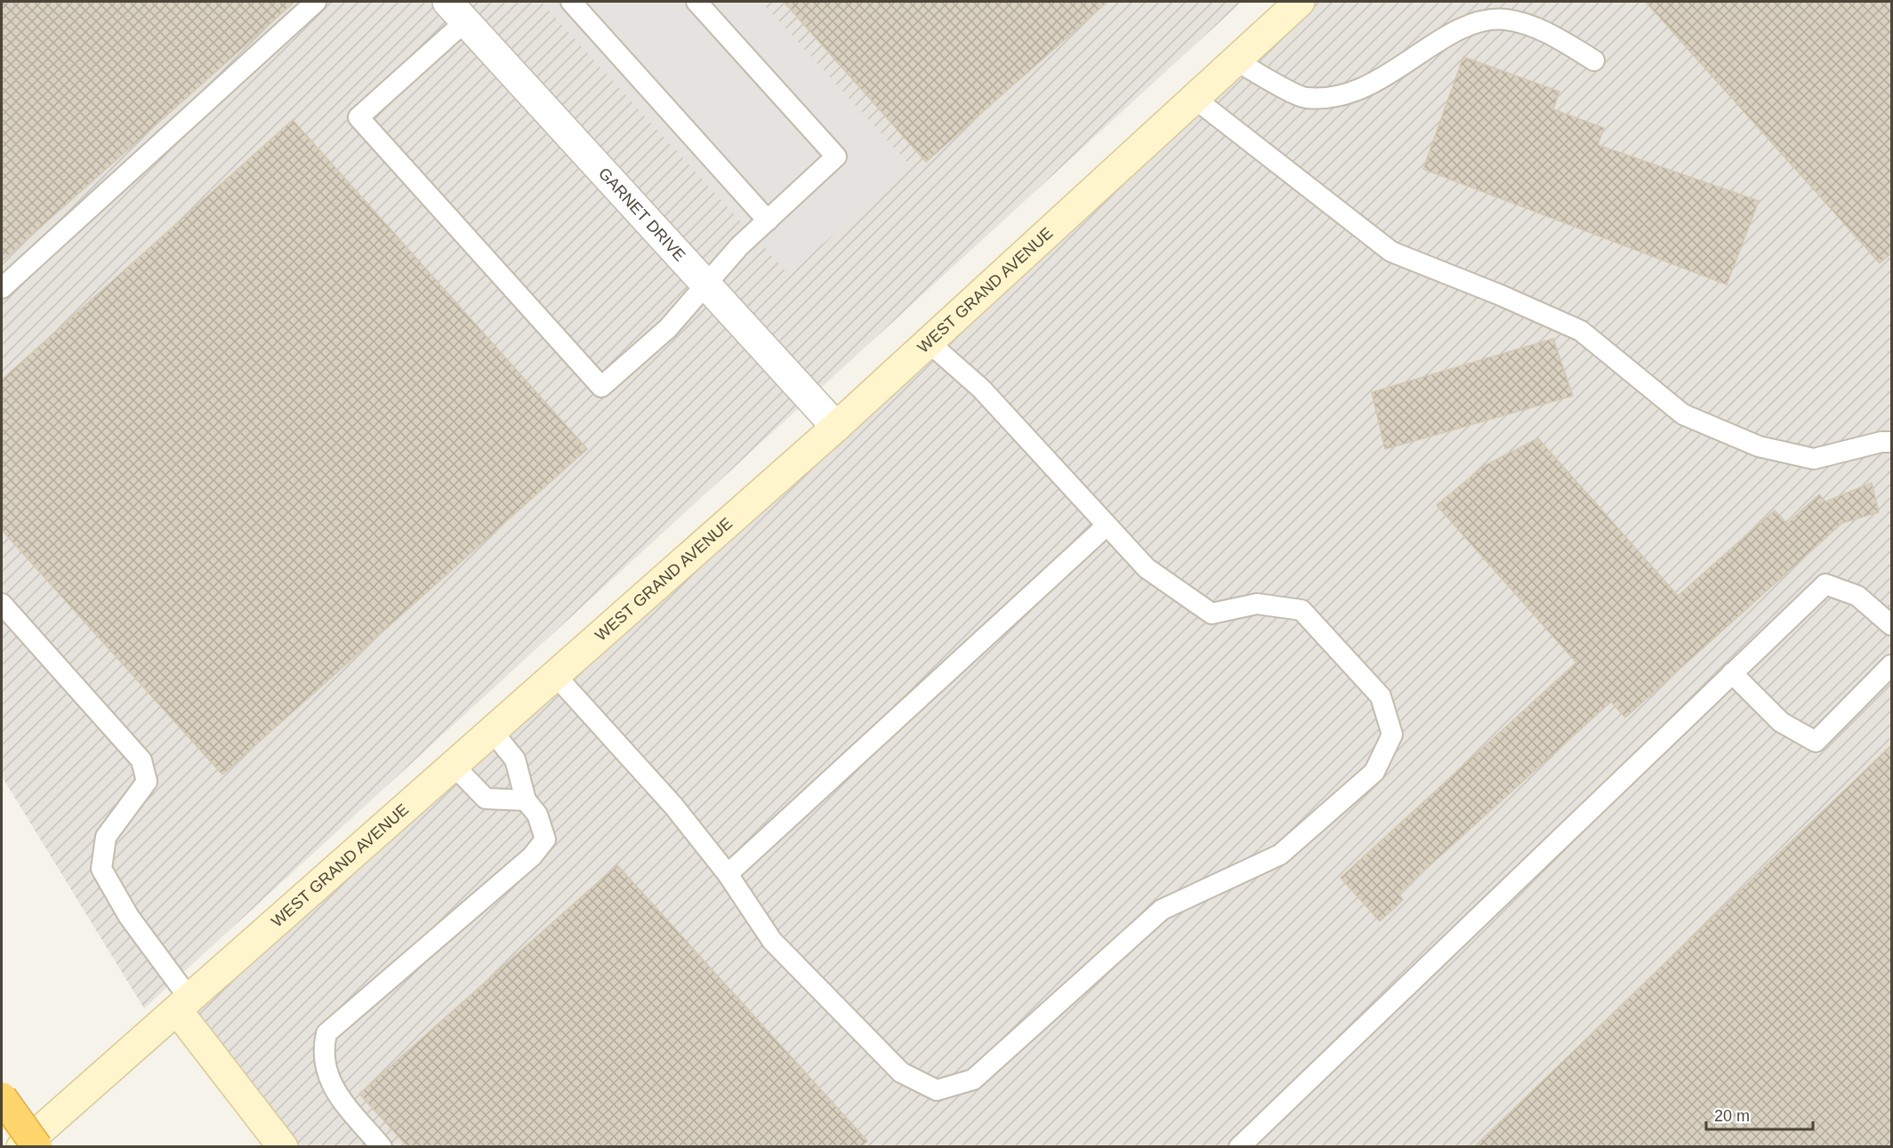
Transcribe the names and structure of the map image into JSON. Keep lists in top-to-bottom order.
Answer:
{
  "streets": {
    "main road": ["WEST GRAND AVENUE"],
    "street": ["GARNET DRIVE"]
  },
  "crossings": [
    ["GARNET DRIVE", "WEST GRAND AVENUE"]
  ],
  "scale_bar": "20 m"
}
